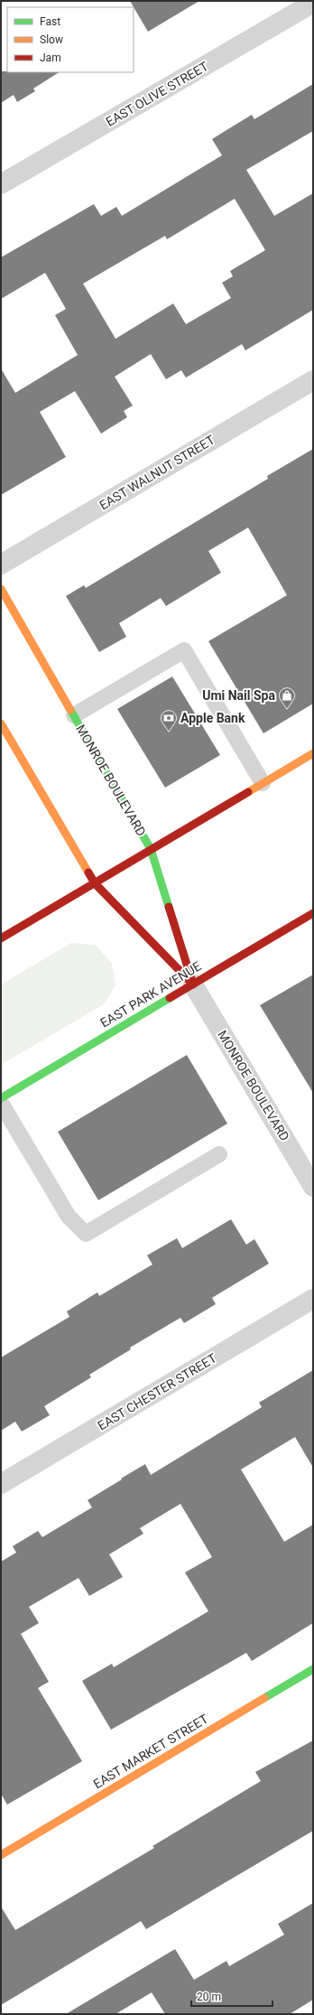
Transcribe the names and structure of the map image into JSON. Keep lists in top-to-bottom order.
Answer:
{
  "streets": {
    "main road": ["MONROE BOULEVARD", "EAST PARK AVENUE", "EAST MARKET STREET"],
    "street": ["EAST OLIVE STREET", "EAST WALNUT STREET", "EAST CHESTER STREET"]
  },
  "crossings": [
    ["MONROE BOULEVARD", "EAST PARK AVENUE"]
  ],
  "places": {
    "shop": ["Umi Nail Spa"],
    "bank": ["Apple Bank"]
  },
  "legend": ["Fast", "Slow", "Jam"],
  "scale_bar": "20 m"
}
